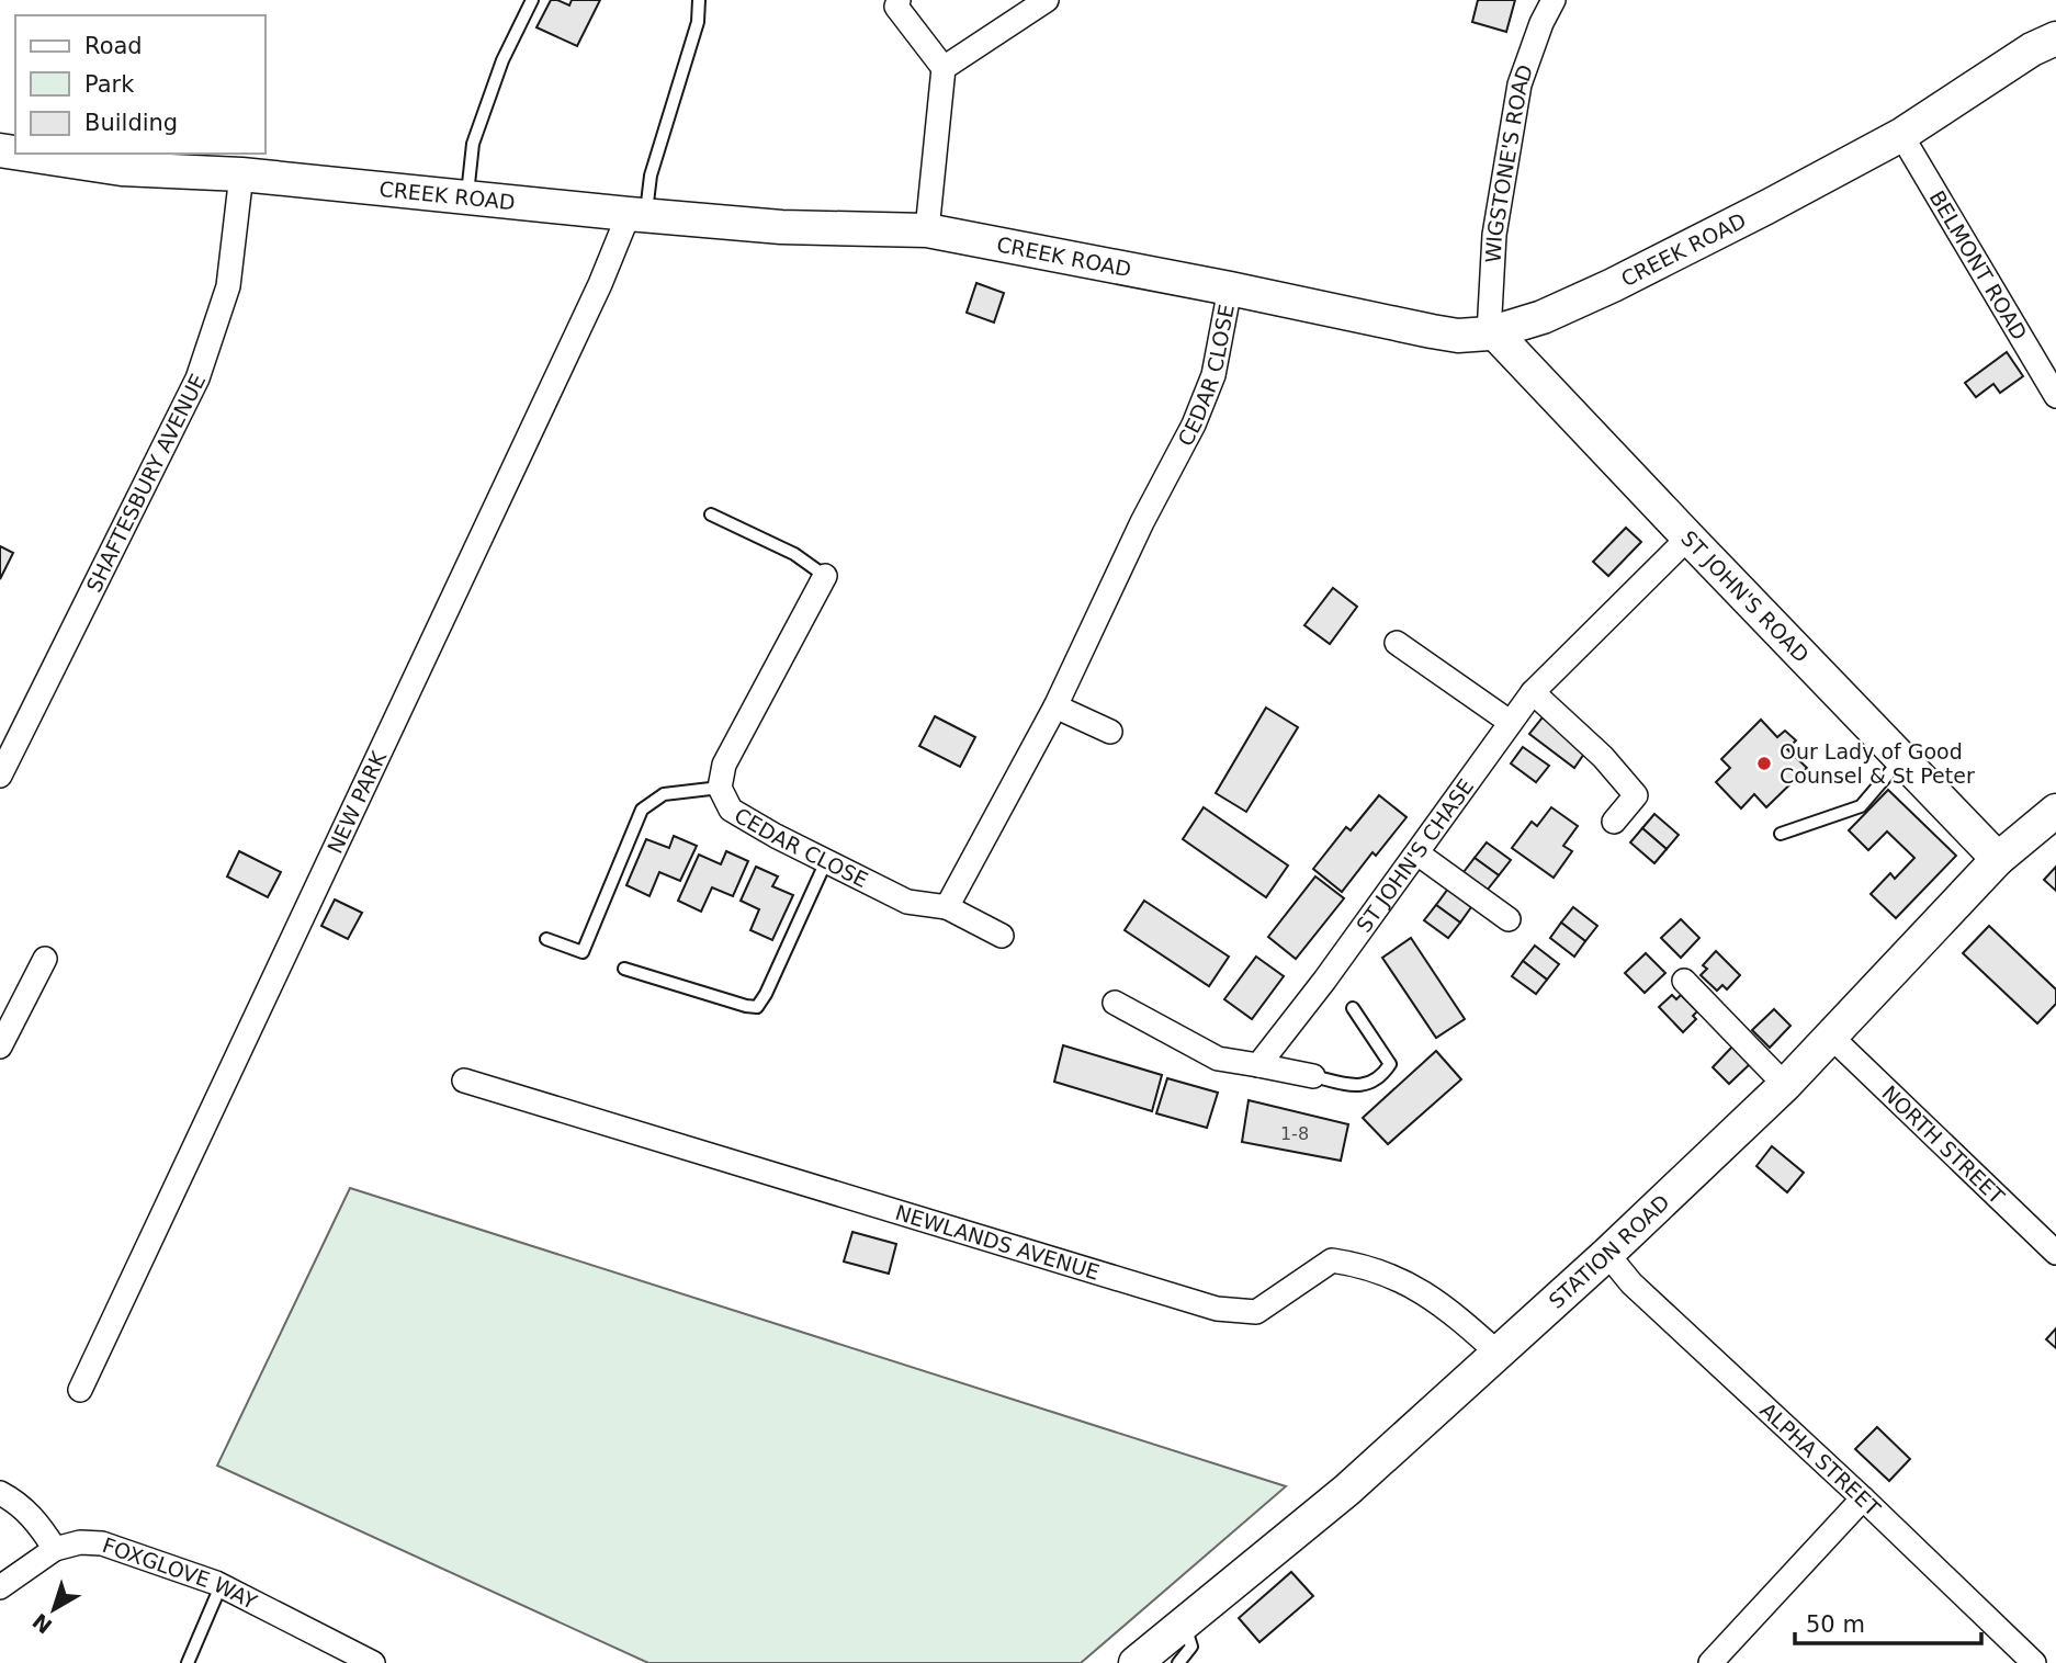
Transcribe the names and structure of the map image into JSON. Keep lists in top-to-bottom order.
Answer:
{
  "streets": {
    "street": [
      "WIGSTONE'S ROAD",
      "CREEK ROAD",
      "BELMONT ROAD",
      "CEDAR CLOSE",
      "SHAFTESBURY AVENUE",
      "ST JOHN'S ROAD",
      "NEW PARK",
      "ST JOHN'S CHASE",
      "NORTH STREET",
      "NEWLANDS AVENUE",
      "STATION ROAD",
      "ALPHA STREET",
      "FOXGLOVE WAY"
    ]
  },
  "crossings": [
    ["WIGSTONE'S ROAD", "CREEK ROAD"],
    ["WIGSTONE'S ROAD", "ST JOHN'S ROAD"],
    ["CREEK ROAD", "BELMONT ROAD"],
    ["CREEK ROAD", "CEDAR CLOSE"],
    ["CREEK ROAD", "SHAFTESBURY AVENUE"],
    ["CREEK ROAD", "ST JOHN'S ROAD"],
    ["CREEK ROAD", "NEW PARK"],
    ["ST JOHN'S ROAD", "ST JOHN'S CHASE"],
    ["ST JOHN'S ROAD", "STATION ROAD"],
    ["NORTH STREET", "STATION ROAD"],
    ["NEWLANDS AVENUE", "STATION ROAD"],
    ["STATION ROAD", "ALPHA STREET"]
  ],
  "places": ["Our Lady of Good Counsel & St Peter"],
  "house_numbers": ["1-8"],
  "legend": ["Road", "Park", "Building"],
  "scale_bar": "50 m",
  "north": "bottom left"
}
